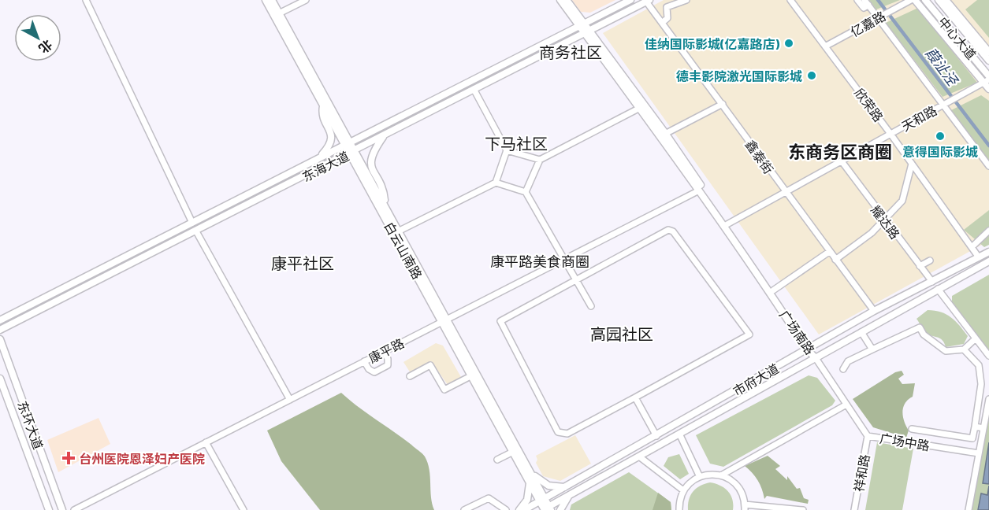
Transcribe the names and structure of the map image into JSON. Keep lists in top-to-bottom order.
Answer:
{
  "streets": {
    "main road": [
      "中心大道",
      "东海大道",
      "白云山南路",
      "广场南路",
      "市府大道",
      "东环大道"
    ],
    "street": [
      "亿嘉路",
      "欣荣路",
      "天和路",
      "鑫泰街",
      "耀达路",
      "康平路",
      "广场中路",
      "祥和路"
    ]
  },
  "crossings": [
    ["亿嘉路", "欣荣路"],
    ["中心大道", "天和路"],
    ["欣荣路", "天和路"],
    ["欣荣路", "市府大道"],
    ["天和路", "鑫泰街"],
    ["天和路", "耀达路"],
    ["天和路", "广场南路"],
    ["鑫泰街", "东海大道"],
    ["鑫泰街", "市府大道"],
    ["东海大道", "白云山南路"],
    ["东海大道", "广场南路"],
    ["耀达路", "市府大道"],
    ["白云山南路", "康平路"],
    ["白云山南路", "市府大道"],
    ["广场南路", "康平路"],
    ["广场南路", "市府大道"],
    ["广场南路", "广场中路"],
    ["市府大道", "广场中路"],
    ["广场中路", "祥和路"]
  ],
  "districts": [
    "商务社区",
    "下马社区",
    "东商务区商圈",
    "康平路美食商圈",
    "康平社区",
    "高园社区"
  ],
  "water": ["葭沚泾"],
  "places": {
    "other": ["佳纳国际影城(亿嘉路店)", "德丰影院激光国际影城", "意得国际影城"],
    "health": ["台州医院恩泽妇产医院"]
  },
  "north": "bottom right"
}
